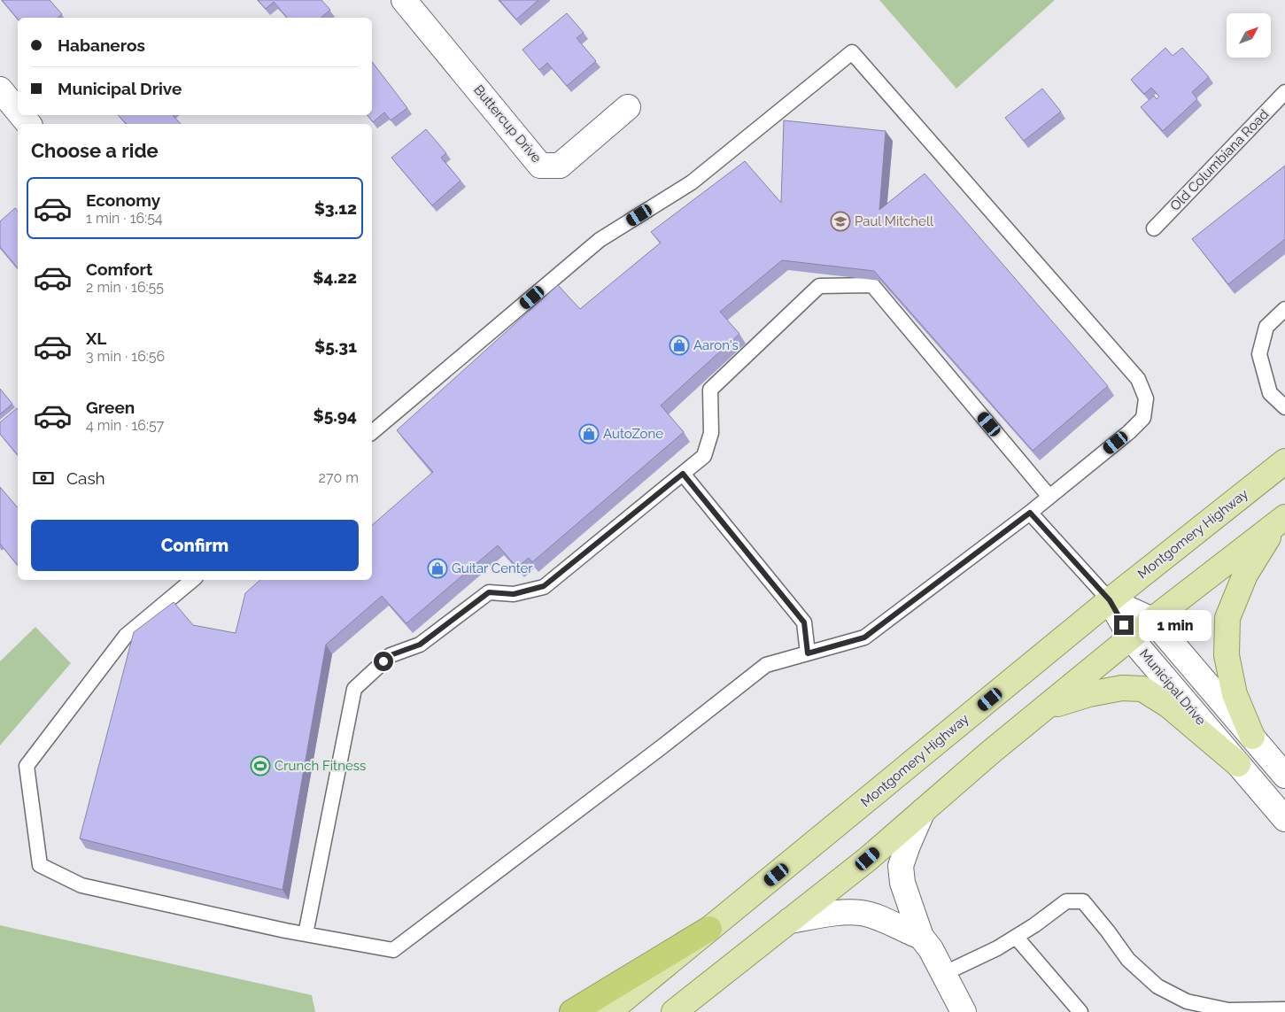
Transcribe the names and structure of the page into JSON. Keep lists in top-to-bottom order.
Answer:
{
  "streets": {
    "main road": ["Montgomery Highway"],
    "street": ["Buttercup Drive", "Municipal Drive"],
    "lane": ["Old Columbiana Road"]
  },
  "crossings": [
    ["Montgomery Highway", "Municipal Drive"]
  ],
  "places": {
    "school or university": ["Paul Mitchell"],
    "shop": ["Aaron's", "AutoZone", "Guitar Center"],
    "sports": ["Crunch Fitness"]
  },
  "north": "top right",
  "page": {
    "banner": ["Habaneros", "Municipal Drive"],
    "heading": "Choose a ride",
    "list": [
      {
        "name": "Economy",
        "note": "1 min · 16:54",
        "value": "$3.12"
      },
      {
        "name": "Comfort",
        "note": "2 min · 16:55",
        "value": "$4.22"
      },
      {
        "name": "XL",
        "note": "3 min · 16:56",
        "value": "$5.31"
      },
      {
        "name": "Green",
        "note": "4 min · 16:57",
        "value": "$5.94"
      }
    ],
    "pay": ["Cash", "270 m"],
    "buttons": "Confirm",
    "bubble": "1 min"
  }
}
